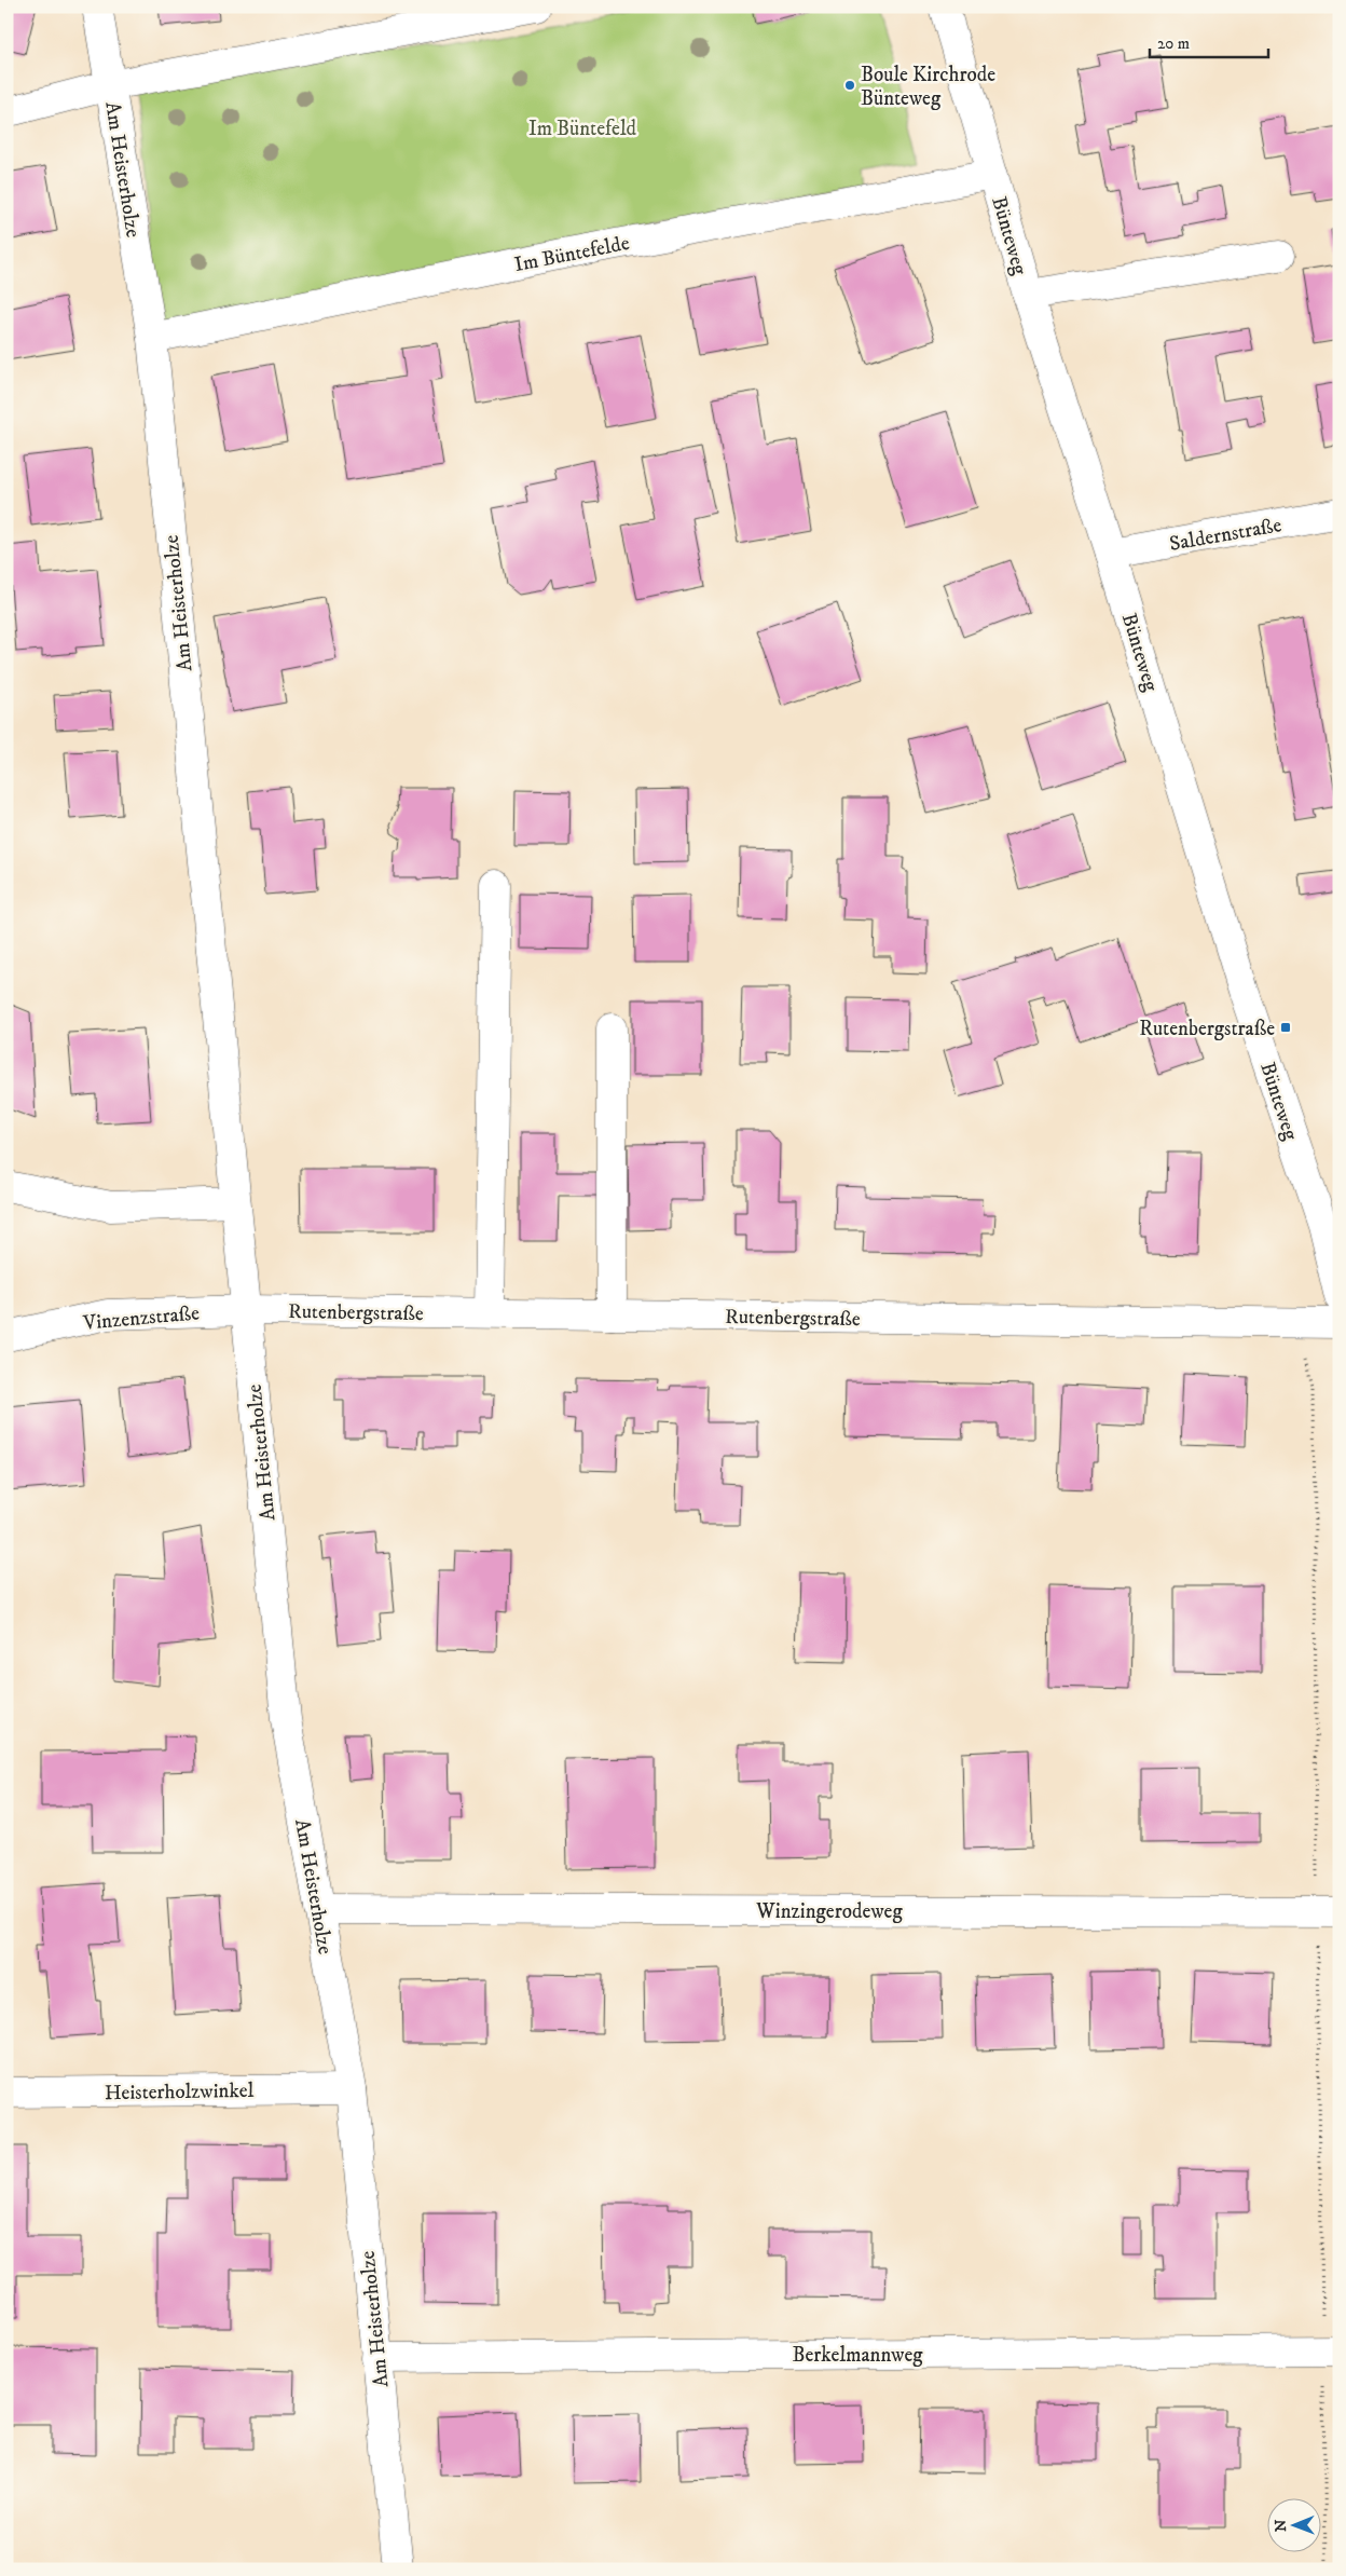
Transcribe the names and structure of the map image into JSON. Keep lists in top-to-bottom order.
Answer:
{
  "streets": {
    "street": [
      "Am Heisterholze",
      "Bünteweg",
      "Im Büntefelde",
      "Saldernstraße",
      "Rutenbergstraße",
      "Vinzenzstraße",
      "Winzingerodeweg",
      "Heisterholzwinkel",
      "Berkelmannweg"
    ]
  },
  "crossings": [
    ["Am Heisterholze", "Im Büntefelde"],
    ["Am Heisterholze", "Rutenbergstraße"],
    ["Am Heisterholze", "Vinzenzstraße"],
    ["Am Heisterholze", "Winzingerodeweg"],
    ["Am Heisterholze", "Heisterholzwinkel"],
    ["Am Heisterholze", "Berkelmannweg"],
    ["Bünteweg", "Im Büntefelde"],
    ["Bünteweg", "Saldernstraße"],
    ["Rutenbergstraße", "Vinzenzstraße"]
  ],
  "parks": ["Im Büntefeld"],
  "places": {
    "other": ["Boule Kirchrode Bünteweg"],
    "transit": ["Rutenbergstraße"]
  },
  "scale_bar": "20 m",
  "north": "left"
}
